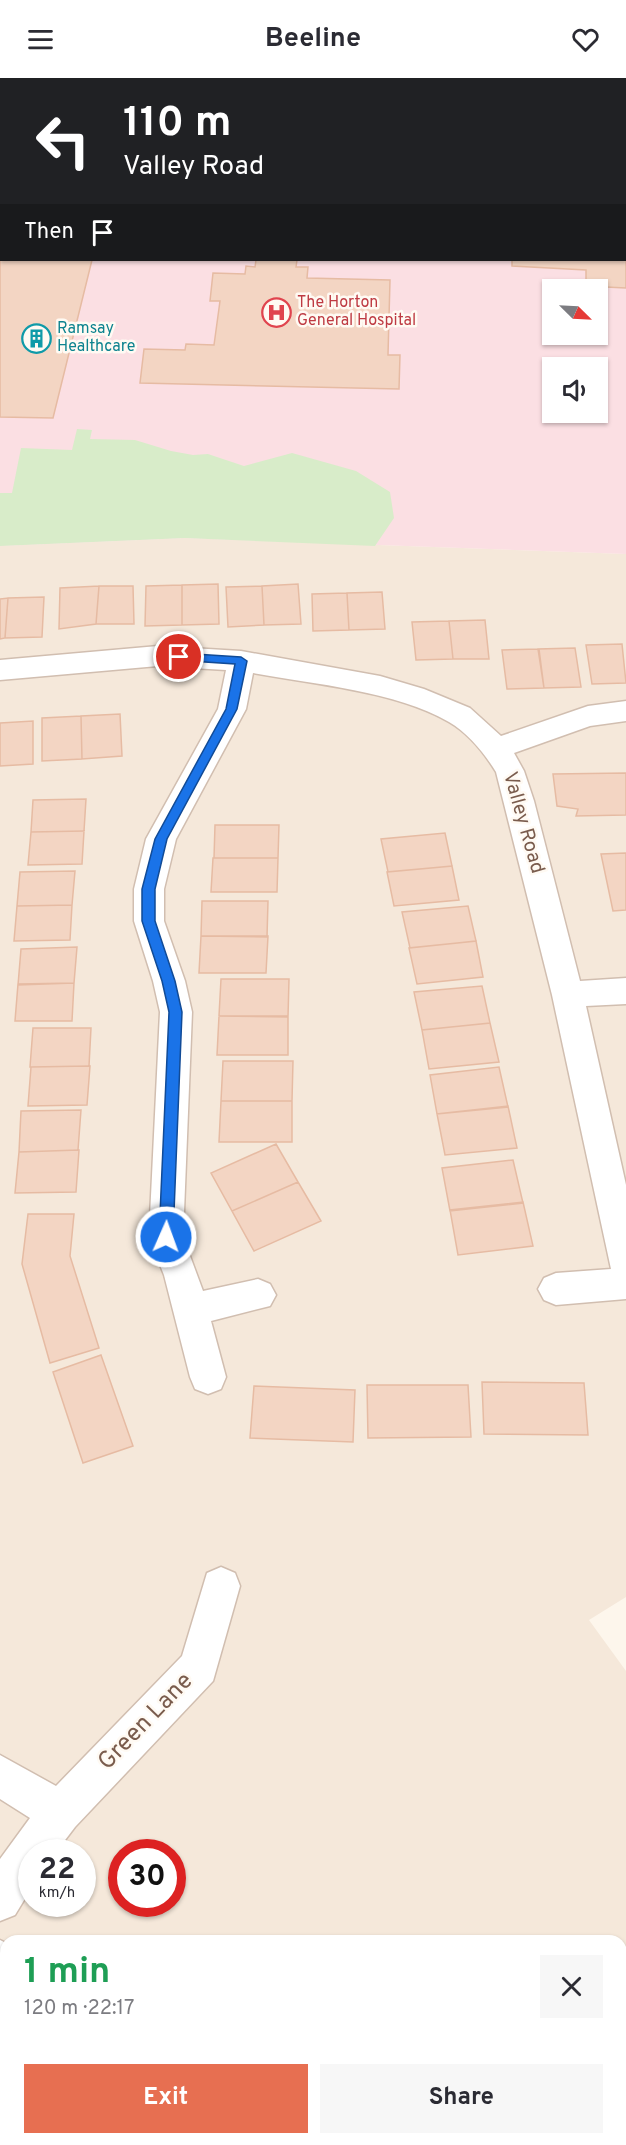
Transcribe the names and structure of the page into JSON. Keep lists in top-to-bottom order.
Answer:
{
  "streets": {
    "street": ["Valley Road", "Green Lane"]
  },
  "places": {
    "hospital": ["The Horton General Hospital"],
    "building": ["Ramsay Healthcare"]
  },
  "north": "bottom right",
  "page": {
    "header": "Beeline",
    "turn": ["110 m", "Valley Road"],
    "then": "Then",
    "speed": "22 km/h",
    "limit": "30",
    "heading": ["1 min", "120 m · 22:17"],
    "buttons": ["Exit", "Share"]
  }
}
